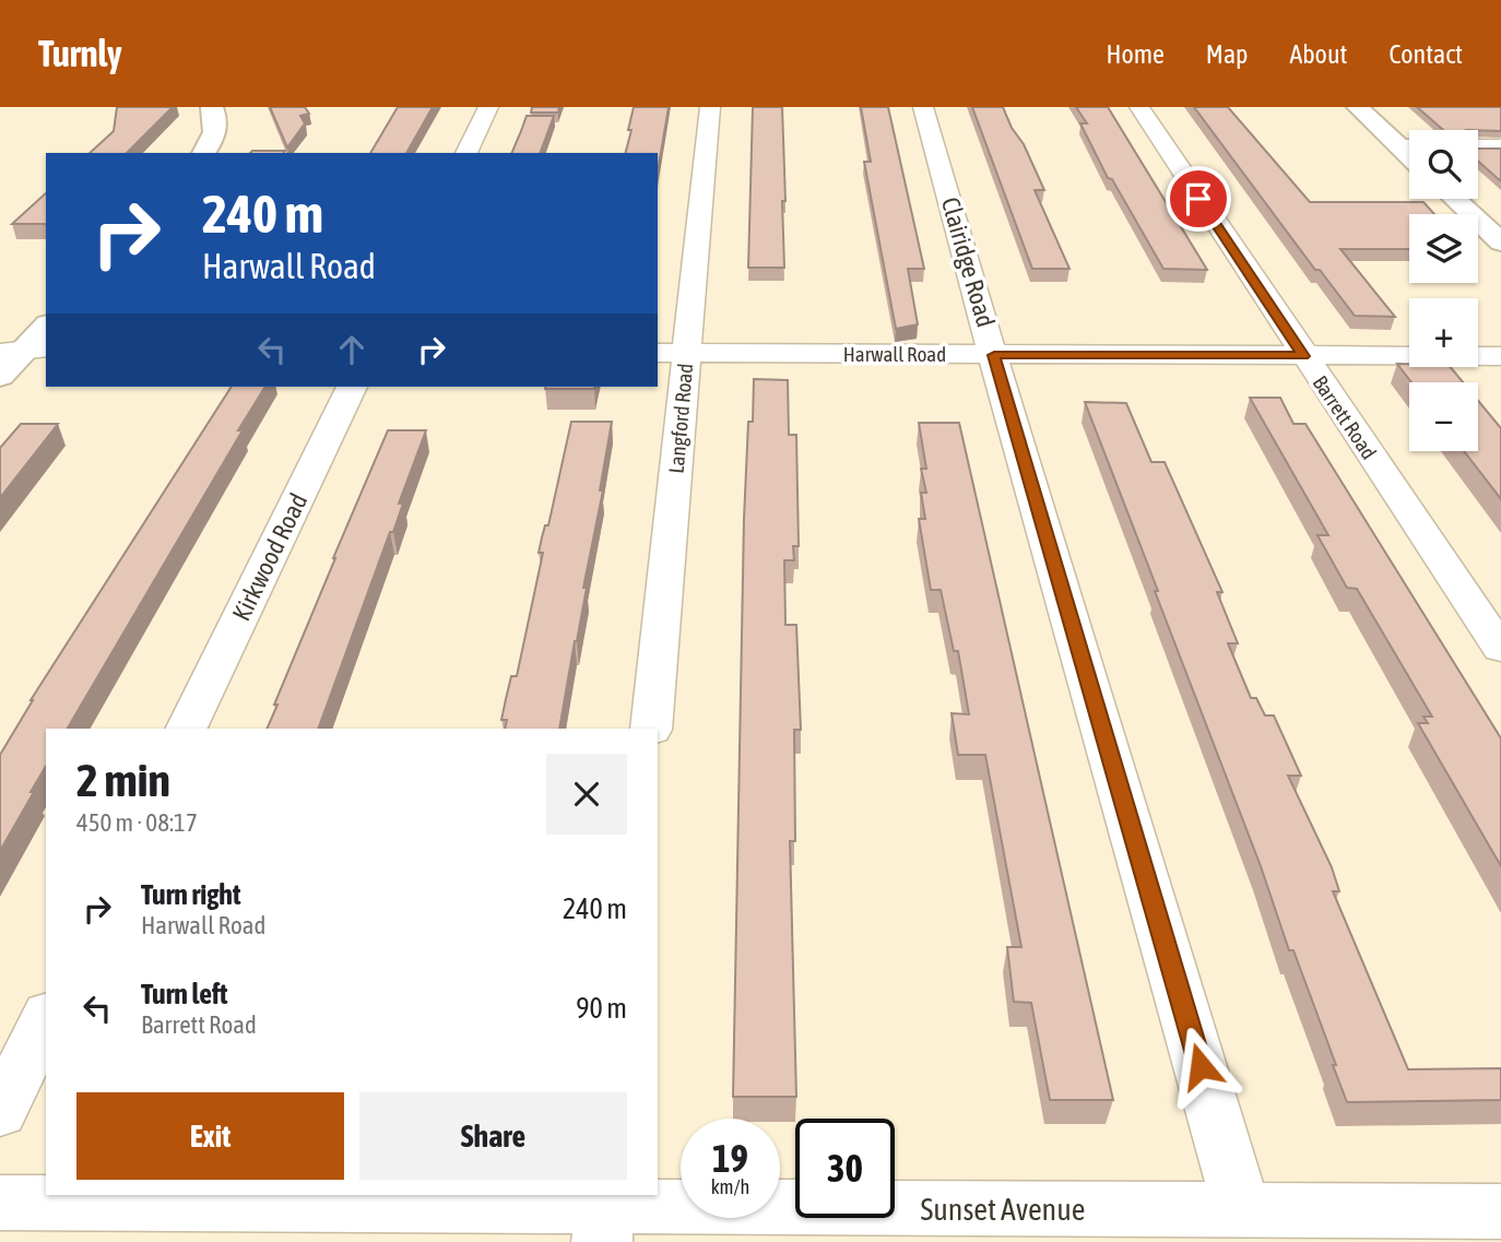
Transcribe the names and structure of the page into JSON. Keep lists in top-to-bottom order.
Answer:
{
  "streets": {
    "street": [
      "Clairidge Road",
      "Harwall Road",
      "Barrett Road",
      "Langford Road",
      "Kirkwood Road",
      "Sunset Avenue"
    ]
  },
  "crossings": [
    ["Clairidge Road", "Harwall Road"],
    ["Clairidge Road", "Sunset Avenue"],
    ["Harwall Road", "Barrett Road"],
    ["Harwall Road", "Langford Road"]
  ],
  "page": {
    "header": "Turnly",
    "nav": [
      "Home",
      "Map",
      "About",
      "Contact"
    ],
    "map_buttons": ["+", "−"],
    "turn": ["240 m", "Harwall Road"],
    "heading": ["2 min", "450 m · 08:17"],
    "list": [
      {
        "name": "Turn right",
        "note": "Harwall Road",
        "value": "240 m"
      },
      {
        "name": "Turn left",
        "note": "Barrett Road",
        "value": "90 m"
      }
    ],
    "buttons": ["Exit", "Share"],
    "speed": "19 km/h",
    "limit": "30"
  }
}
